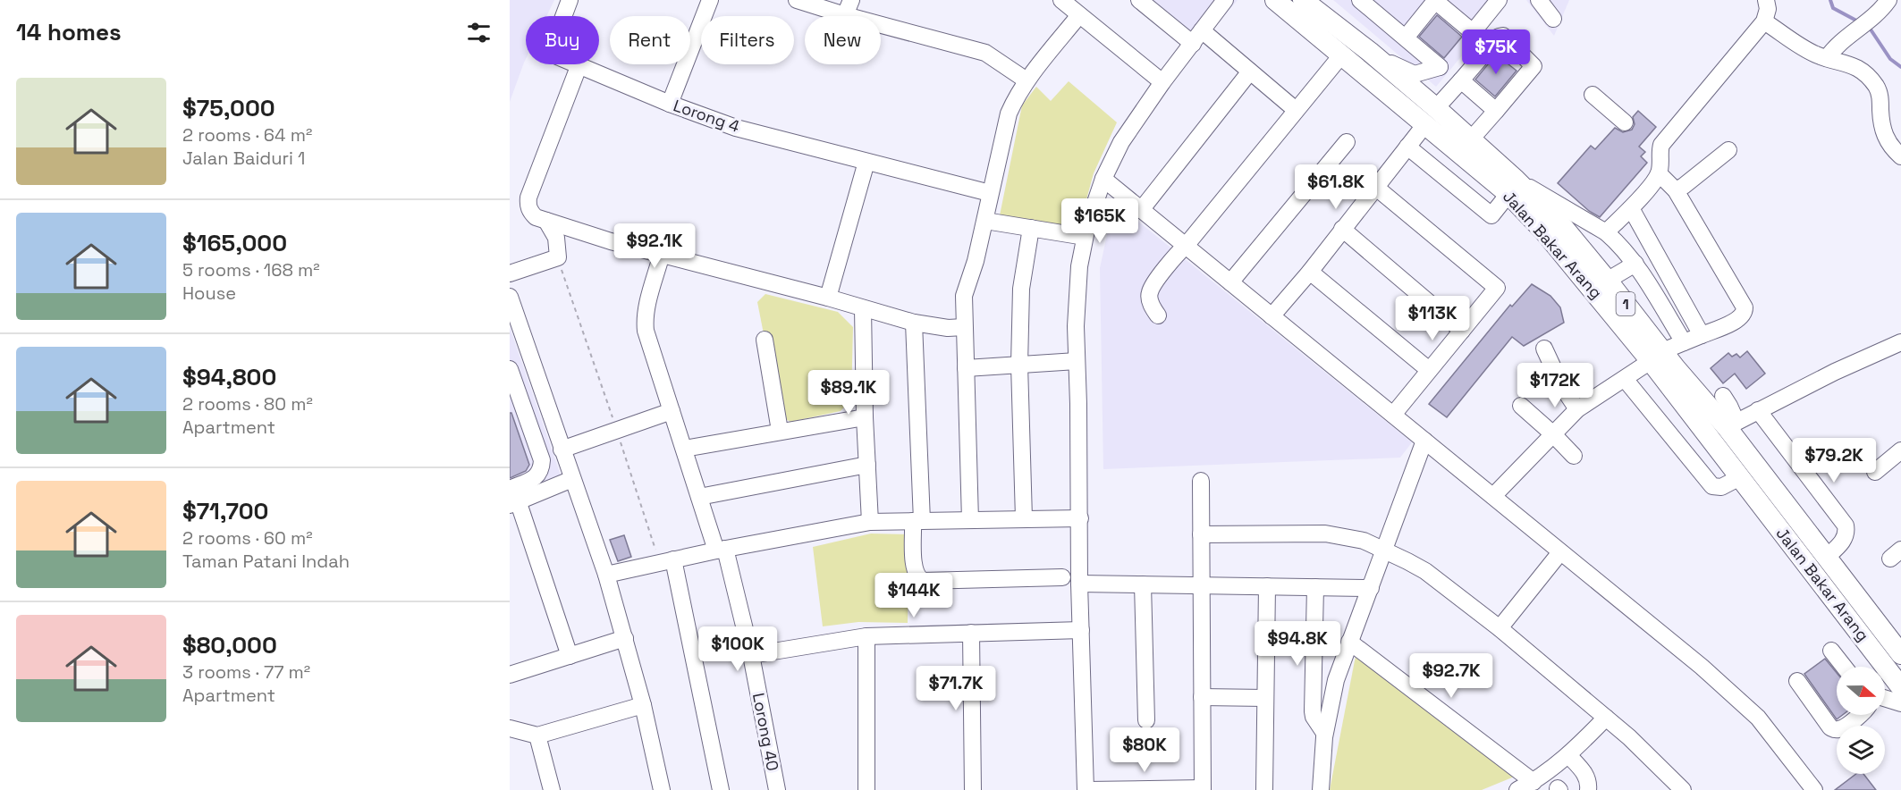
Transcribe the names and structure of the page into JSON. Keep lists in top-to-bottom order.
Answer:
{
  "streets": {
    "main road": ["Jalan Bakar Arang", "1"],
    "street": ["Lorong 4", "Lorong 40"]
  },
  "north": "right",
  "page": {
    "heading": "14 homes",
    "chip": [
      "Buy",
      "Rent",
      "Filters",
      "New"
    ],
    "price": [
      "$75K",
      "$61.8K",
      "$165K",
      "$92.1K",
      "$113K",
      "$172K",
      "$89.1K",
      "$79.2K",
      "$144K",
      "$94.8K",
      "$100K",
      "$92.7K",
      "$71.7K",
      "$80K"
    ],
    "list": [
      {
        "name": "$75,000",
        "note": "2 rooms · 64 m² · Jalan Baiduri 1"
      },
      {
        "name": "$165,000",
        "note": "5 rooms · 168 m² · House"
      },
      {
        "name": "$94,800",
        "note": "2 rooms · 80 m² · Apartment"
      },
      {
        "name": "$71,700",
        "note": "2 rooms · 60 m² · Taman Patani Indah"
      },
      {
        "name": "$80,000",
        "note": "3 rooms · 77 m² · Apartment"
      }
    ]
  }
}
